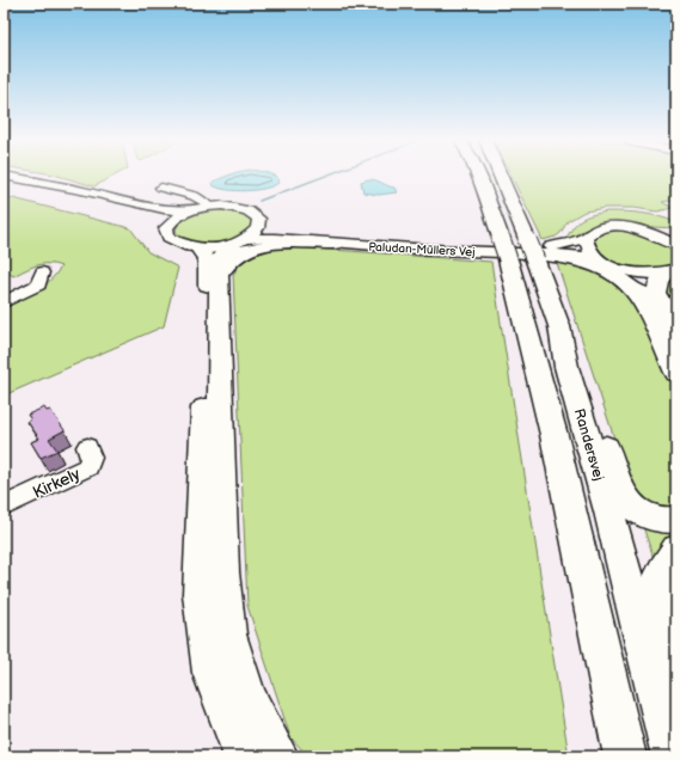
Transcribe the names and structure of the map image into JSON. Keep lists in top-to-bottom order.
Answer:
{
  "streets": {
    "main road": ["Randersvej"],
    "street": ["Paludan-Müllers Vej", "Kirkely"]
  },
  "crossings": [
    ["Paludan-Müllers Vej", "Randersvej"]
  ]
}
